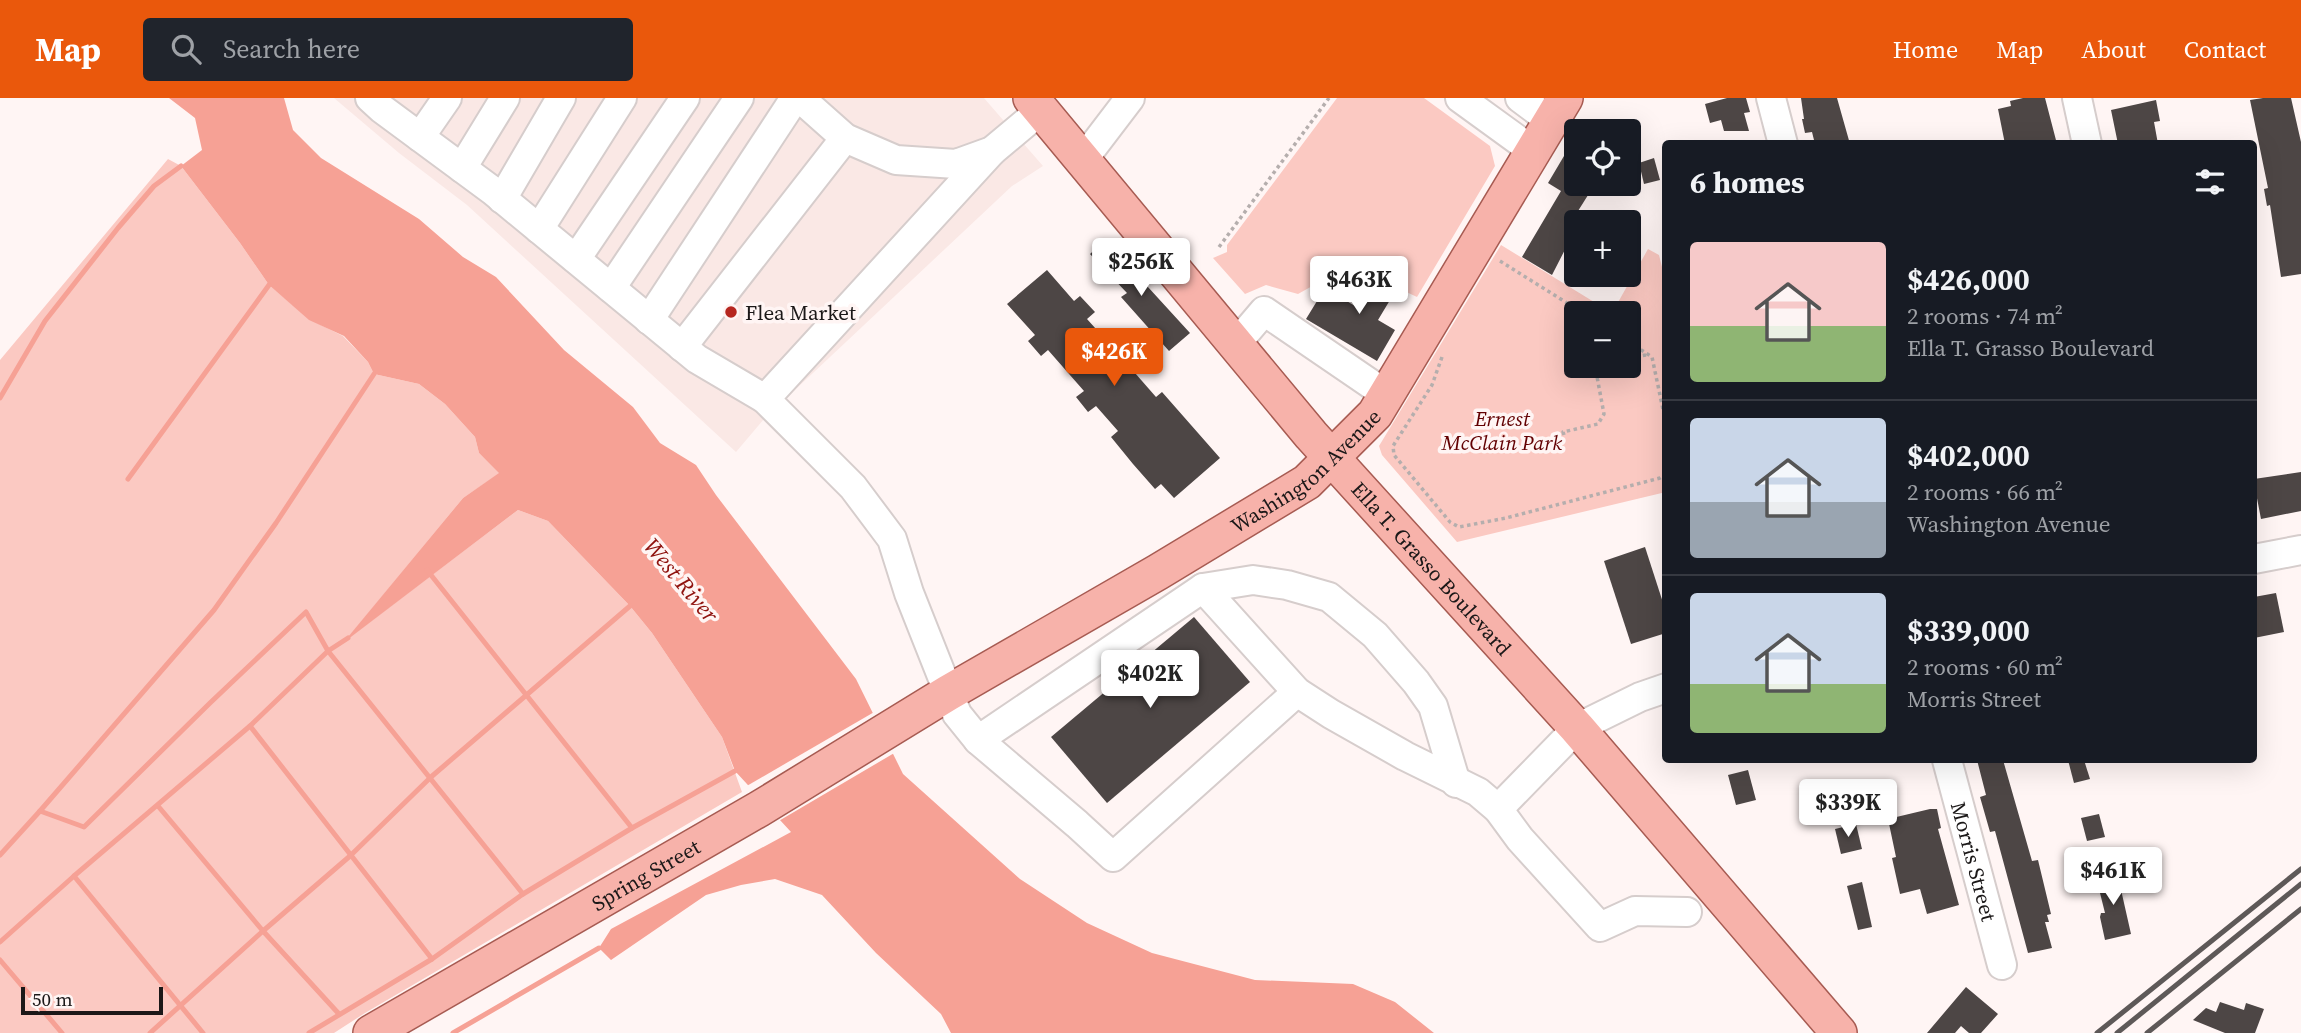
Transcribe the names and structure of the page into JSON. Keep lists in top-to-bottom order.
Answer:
{
  "streets": {
    "main road": ["Washington Avenue", "Ella T. Grasso Boulevard", "Spring Street"],
    "street": ["Morris Street"]
  },
  "crossings": [
    ["Washington Avenue", "Ella T. Grasso Boulevard"],
    ["Washington Avenue", "Spring Street"]
  ],
  "water": ["West River"],
  "parks": ["Ernest McClain Park"],
  "places": ["Flea Market"],
  "scale_bar": "50 m",
  "page": {
    "header": "Map",
    "search": "Search here",
    "nav": [
      "Home",
      "Map",
      "About",
      "Contact"
    ],
    "map_buttons": ["+", "−"],
    "heading": "6 homes",
    "list": [
      {
        "name": "$426,000",
        "note": "2 rooms · 74 m² · Ella T. Grasso Boulevard"
      },
      {
        "name": "$402,000",
        "note": "2 rooms · 66 m² · Washington Avenue"
      },
      {
        "name": "$339,000",
        "note": "2 rooms · 60 m² · Morris Street"
      }
    ],
    "price": [
      "$256K",
      "$463K",
      "$426K",
      "$402K",
      "$339K",
      "$461K"
    ],
    "scale": "50 m"
  }
}
